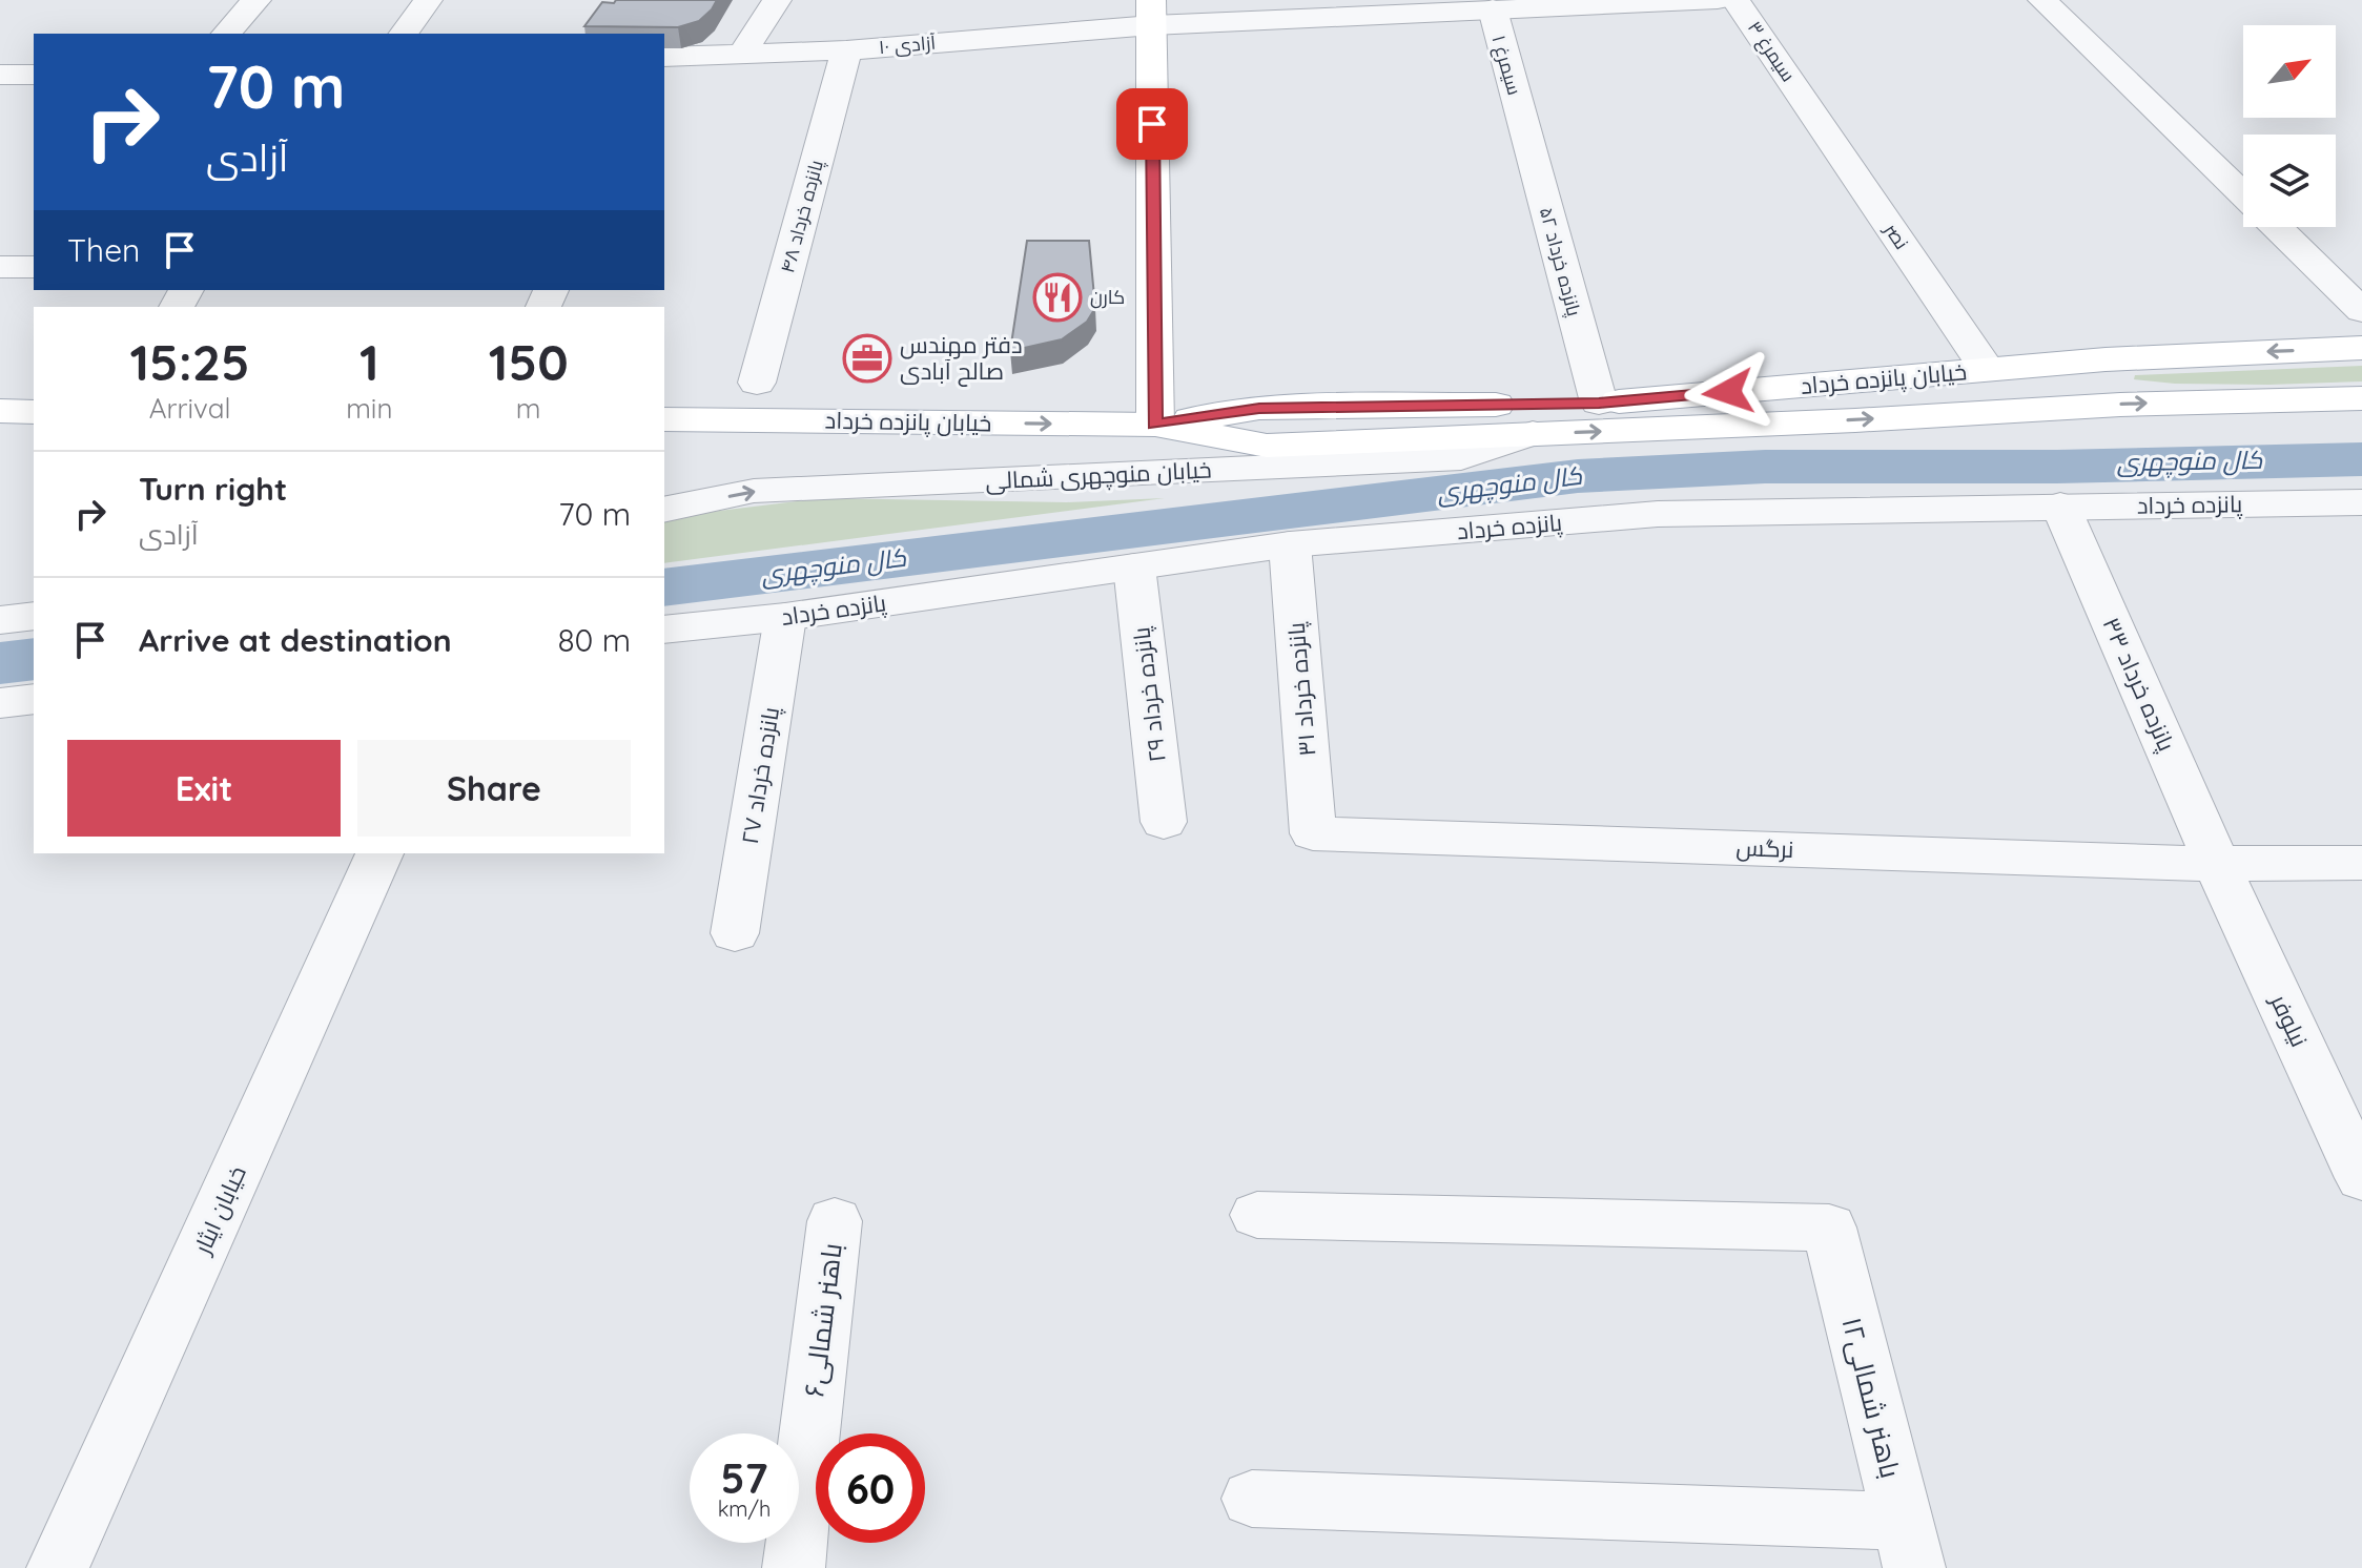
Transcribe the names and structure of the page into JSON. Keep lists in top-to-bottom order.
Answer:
{
  "streets": {
    "main road": ["خیابان پانزده خرداد"],
    "street": [
      "آزادی ۱۰",
      "سیمرغ ۳",
      "سیمرغ ۱",
      "پانزده خرداد ۴۸",
      "نصر",
      "پانزده خرداد ۵۲",
      "خیابان منوچهری شمالی",
      "پانزده خرداد",
      "پانزده خرداد ۳۳",
      "پانزده خرداد ۳۱",
      "پانزده خرداد ۲۹",
      "پانزده خرداد ۲۷",
      "نرگس",
      "نیلوفر",
      "خیابان ایثار",
      "باهنر شمالی۶",
      "باهنر شمالی۱۲"
    ]
  },
  "crossings": [
    ["آزادی ۱۰", "سیمرغ ۱"],
    ["آزادی ۱۰", "پانزده خرداد ۴۸"],
    ["سیمرغ ۳", "نصر"],
    ["سیمرغ ۱", "پانزده خرداد ۵۲"],
    ["نصر", "خیابان پانزده خرداد"],
    ["پانزده خرداد ۵۲", "خیابان پانزده خرداد"],
    ["خیابان پانزده خرداد", "خیابان منوچهری شمالی"],
    ["پانزده خرداد", "پانزده خرداد ۳۳"],
    ["پانزده خرداد", "پانزده خرداد ۳۱"],
    ["پانزده خرداد", "پانزده خرداد ۲۹"],
    ["پانزده خرداد", "پانزده خرداد ۲۷"],
    ["پانزده خرداد ۳۳", "نرگس"],
    ["پانزده خرداد ۳۳", "نیلوفر"],
    ["پانزده خرداد ۳۱", "نرگس"],
    ["نرگس", "نیلوفر"]
  ],
  "one_way": ["خیابان منوچهری شمالی"],
  "water": ["کال منوچهری"],
  "places": {
    "restaurant": ["کارن"],
    "office": ["دفتر مهندس صالح آبادی"]
  },
  "north": "top right",
  "page": {
    "turn": ["70 m", "آزادی"],
    "then": "Then",
    "eta": [
      "15:25",
      "Arrival",
      "1",
      "min",
      "150",
      "m"
    ],
    "list": [
      {
        "name": "Turn right",
        "note": "آزادی",
        "value": "70 m"
      },
      {
        "name": "Arrive at destination",
        "value": "80 m"
      }
    ],
    "buttons": ["Exit", "Share"],
    "speed": "57 km/h",
    "limit": "60"
  }
}
